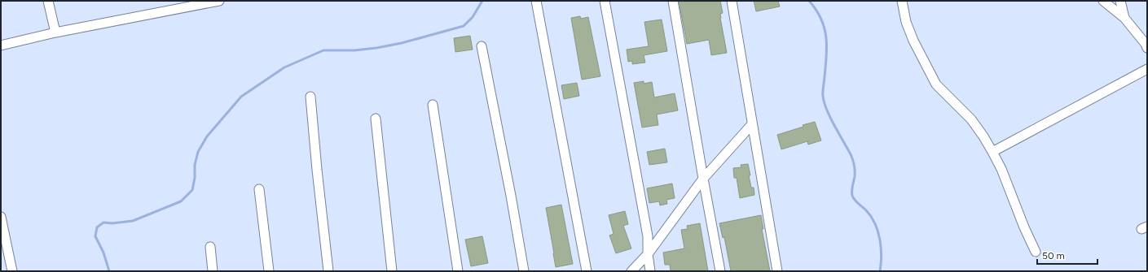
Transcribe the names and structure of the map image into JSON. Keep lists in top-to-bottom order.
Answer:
{
  "scale_bar": "50 m"
}
